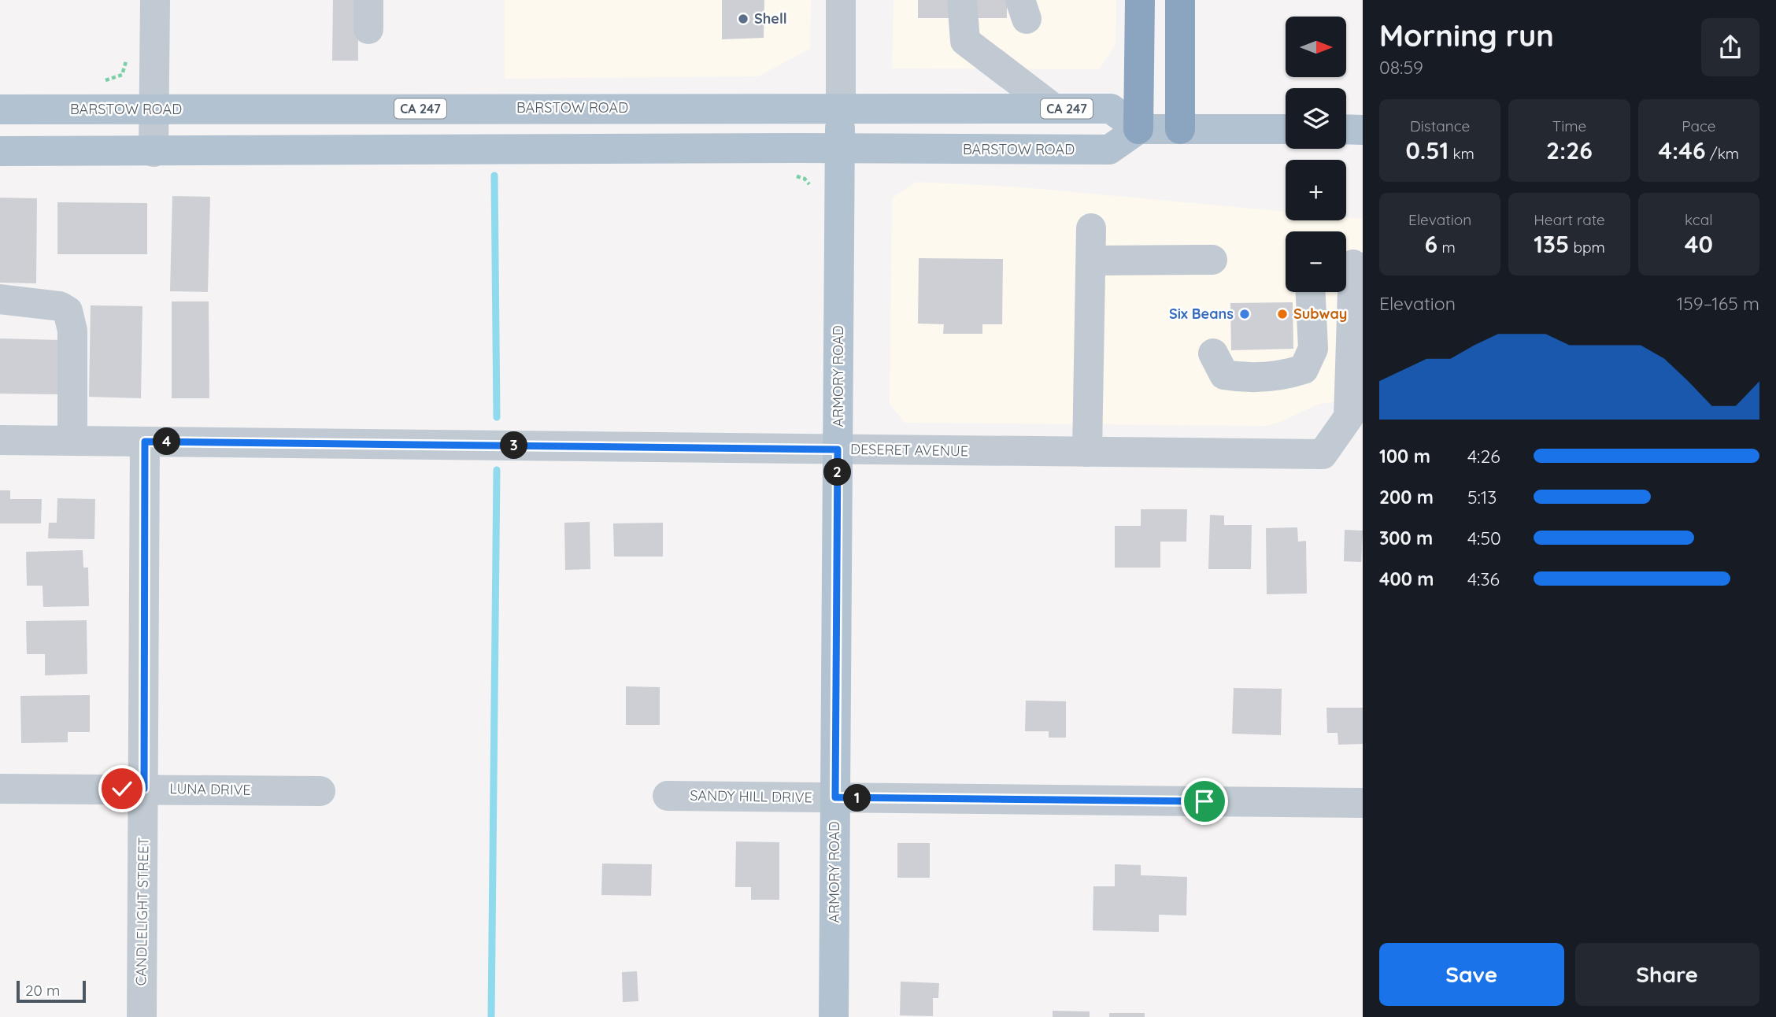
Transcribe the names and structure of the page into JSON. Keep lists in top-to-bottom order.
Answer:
{
  "streets": {
    "main road": ["BARSTOW ROAD", "CA 247", "ARMORY ROAD"],
    "street": [
      "DESERET AVENUE",
      "LUNA DRIVE",
      "SANDY HILL DRIVE",
      "CANDLELIGHT STREET"
    ]
  },
  "crossings": [
    ["BARSTOW ROAD", "ARMORY ROAD"],
    ["ARMORY ROAD", "DESERET AVENUE"],
    ["ARMORY ROAD", "SANDY HILL DRIVE"],
    ["DESERET AVENUE", "CANDLELIGHT STREET"],
    ["LUNA DRIVE", "CANDLELIGHT STREET"]
  ],
  "places": ["Shell", "Six Beans", "Subway"],
  "scale_bar": "20 m",
  "north": "right",
  "page": {
    "heading": ["Morning run", "08:59"],
    "map_buttons": ["+", "−"],
    "stats": [
      ["Distance", "0.51 km"],
      ["Time", "2:26"],
      ["Pace", "4:46 /km"],
      ["Elevation", "6 m"],
      ["Heart rate", "135 bpm"],
      ["kcal", "40"]
    ],
    "chart": ["Elevation", "159–165 m"],
    "pins": [
      "4",
      "3",
      "2",
      "1"
    ],
    "list": [
      {
        "name": "100 m",
        "note": "4:26"
      },
      {
        "name": "200 m",
        "note": "5:13"
      },
      {
        "name": "300 m",
        "note": "4:50"
      },
      {
        "name": "400 m",
        "note": "4:36"
      }
    ],
    "buttons": ["Save", "Share"],
    "scale": "20 m"
  }
}
